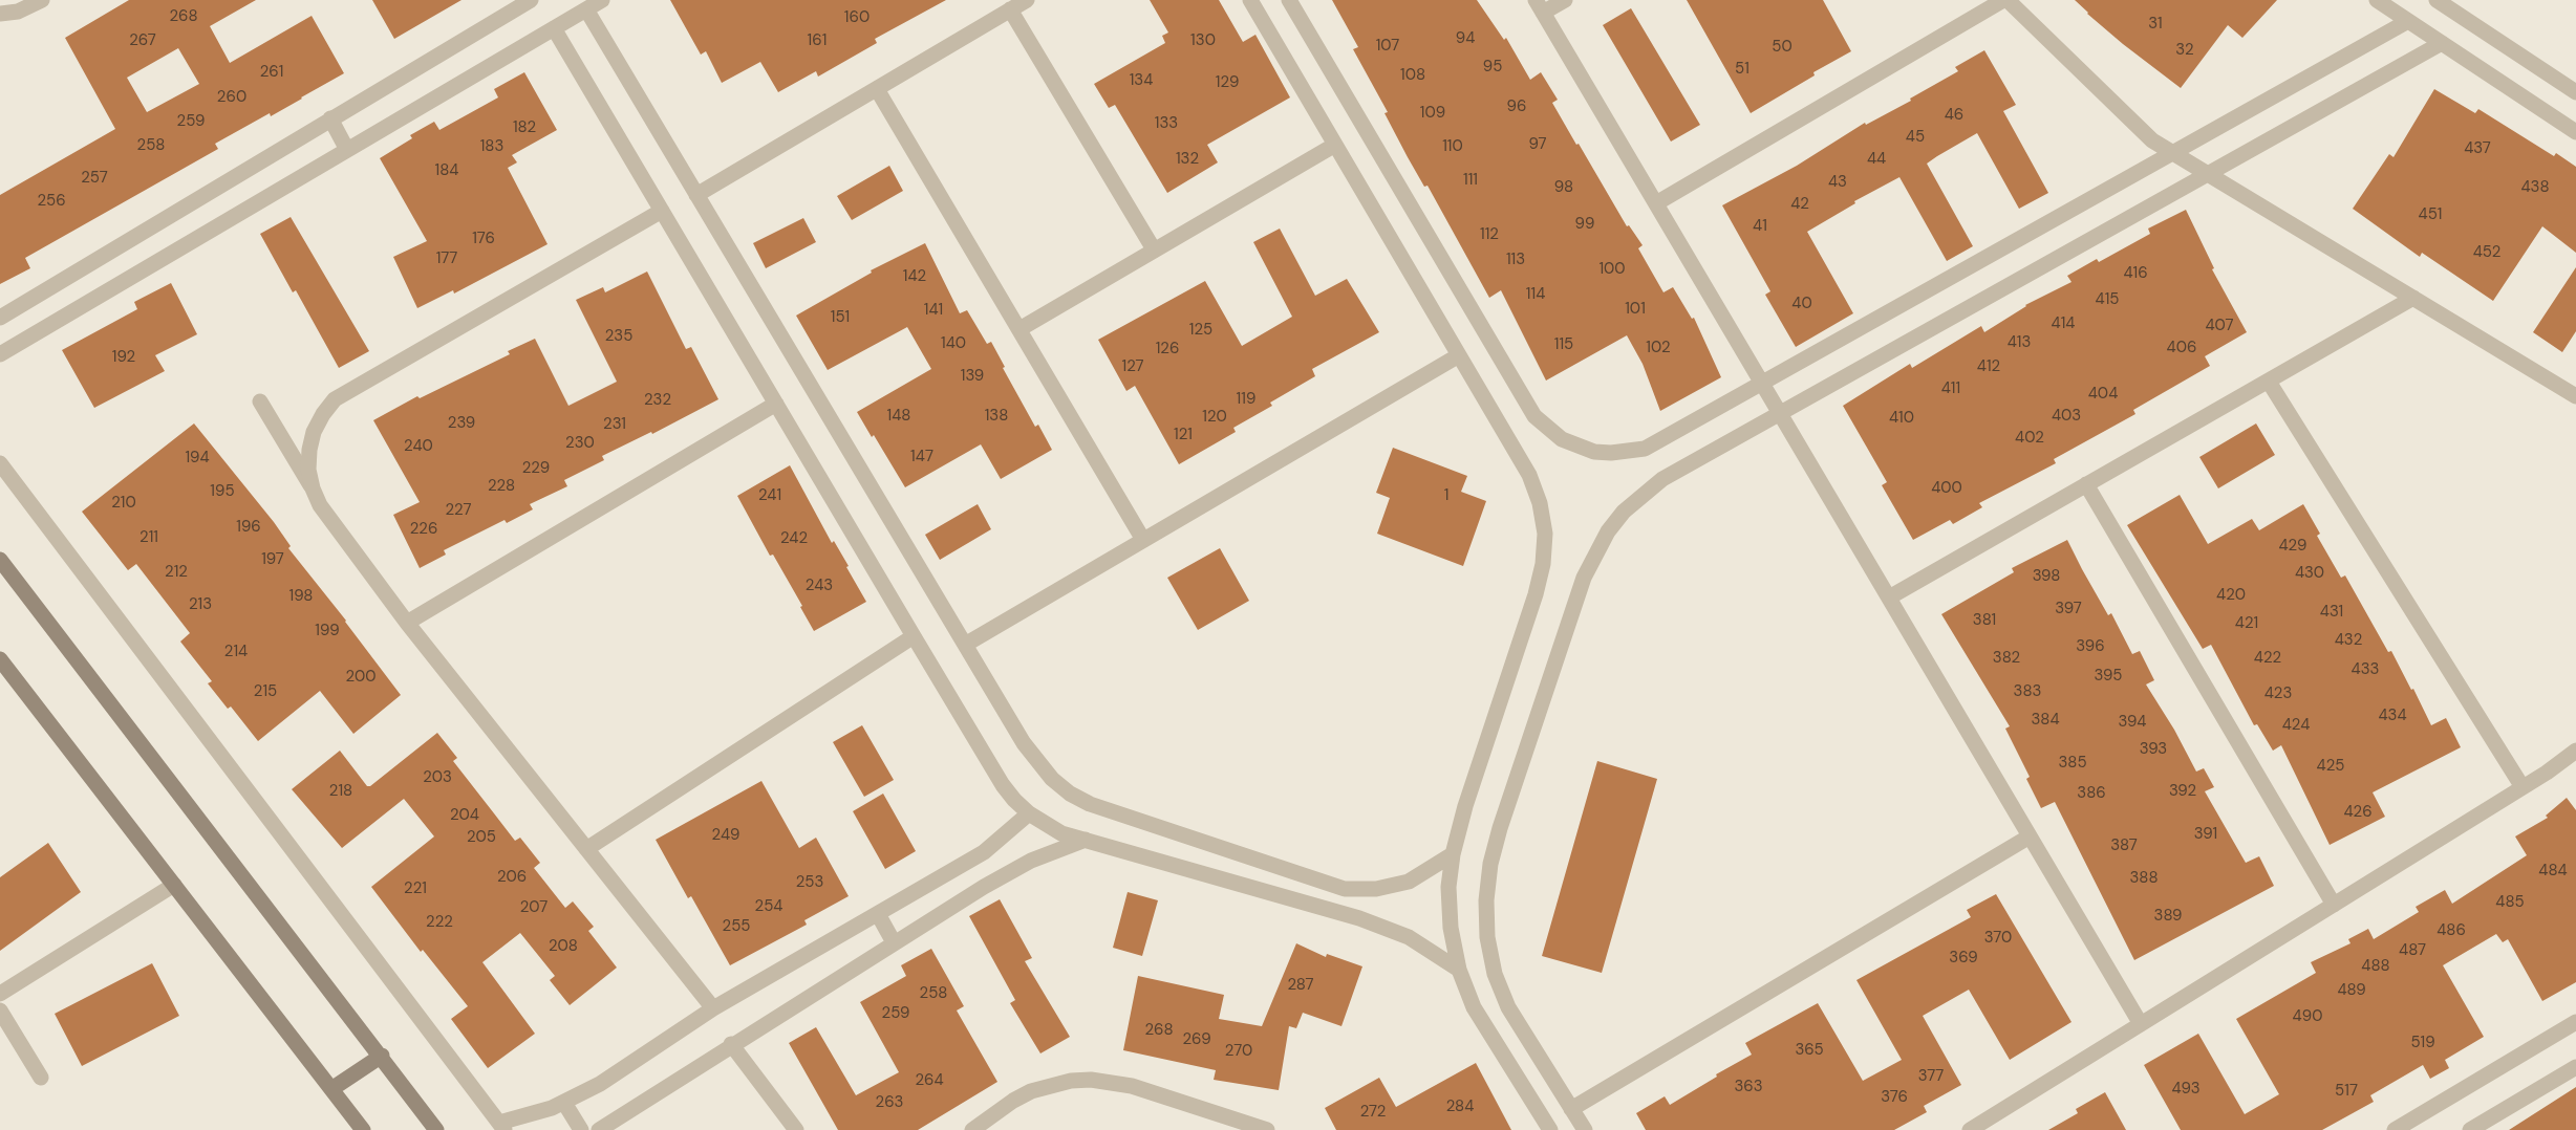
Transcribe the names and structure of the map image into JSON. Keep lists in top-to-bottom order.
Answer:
{
  "house_numbers": [
    "268",
    "160",
    "31",
    "94",
    "267",
    "161",
    "130",
    "107",
    "50",
    "32",
    "95",
    "51",
    "261",
    "108",
    "134",
    "129",
    "260",
    "96",
    "109",
    "46",
    "259",
    "133",
    "182",
    "45",
    "97",
    "258",
    "183",
    "110",
    "437",
    "132",
    "44",
    "184",
    "257",
    "111",
    "43",
    "98",
    "438",
    "256",
    "42",
    "451",
    "99",
    "41",
    "112",
    "176",
    "452",
    "177",
    "113",
    "100",
    "416",
    "142",
    "114",
    "415",
    "40",
    "101",
    "141",
    "151",
    "414",
    "407",
    "125",
    "235",
    "413",
    "140",
    "115",
    "102",
    "406",
    "126",
    "192",
    "127",
    "412",
    "139",
    "411",
    "404",
    "119",
    "232",
    "148",
    "138",
    "403",
    "120",
    "410",
    "239",
    "231",
    "121",
    "402",
    "230",
    "240",
    "147",
    "194",
    "229",
    "228",
    "400",
    "195",
    "241",
    "1",
    "210",
    "227",
    "196",
    "226",
    "211",
    "242",
    "429",
    "197",
    "212",
    "430",
    "398",
    "243",
    "420",
    "198",
    "213",
    "397",
    "431",
    "381",
    "421",
    "199",
    "432",
    "396",
    "214",
    "382",
    "422",
    "433",
    "395",
    "200",
    "215",
    "383",
    "423",
    "434",
    "384",
    "394",
    "424",
    "393",
    "385",
    "425",
    "203",
    "218",
    "392",
    "386",
    "426",
    "204",
    "391",
    "249",
    "205",
    "387",
    "484",
    "206",
    "388",
    "253",
    "221",
    "485",
    "254",
    "207",
    "389",
    "222",
    "255",
    "486",
    "370",
    "208",
    "487",
    "369",
    "488",
    "287",
    "489",
    "258",
    "259",
    "490",
    "268",
    "269",
    "519",
    "365",
    "270",
    "377",
    "264",
    "363",
    "493",
    "517",
    "376",
    "263",
    "284",
    "272"
  ]
}
